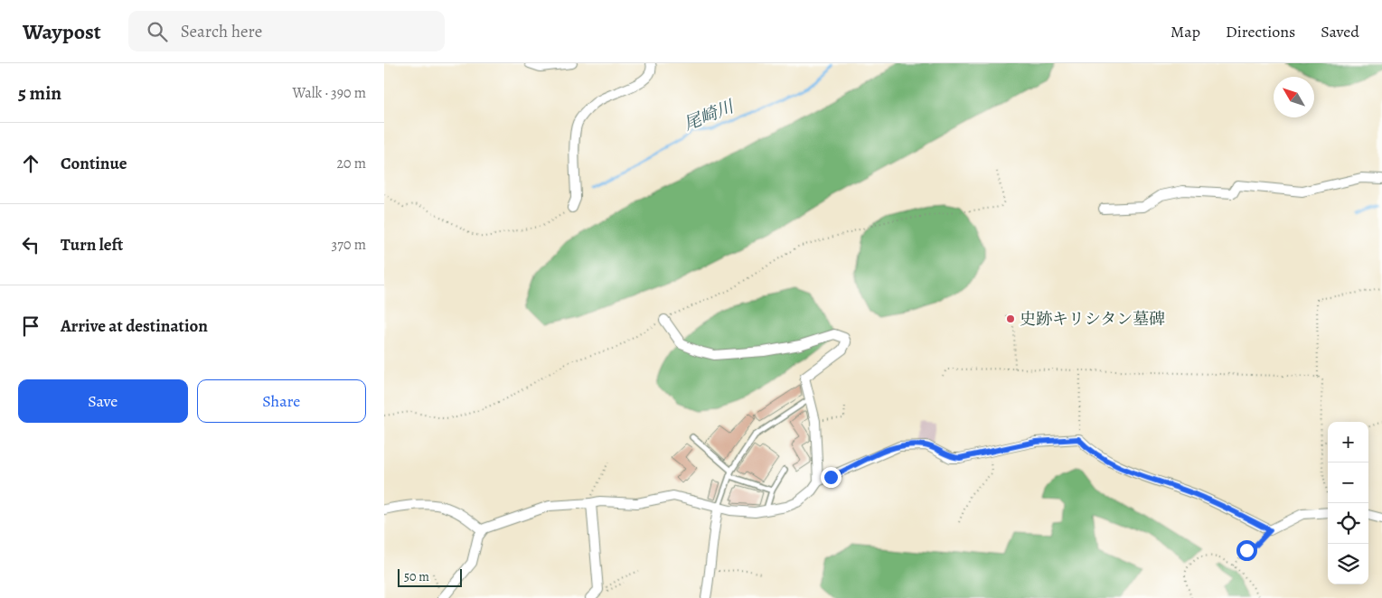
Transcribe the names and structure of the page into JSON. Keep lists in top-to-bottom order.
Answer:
{
  "water": ["尾崎川"],
  "places": ["史跡キリシタン墓碑"],
  "scale_bar": "50 m",
  "north": "top left",
  "page": {
    "header": "Waypost",
    "search": "Search here",
    "nav": ["Map", "Directions", "Saved"],
    "heading": ["5 min", "Walk · 390 m"],
    "list": [
      ["Continue", "20 m"],
      ["Turn left", "370 m"],
      "Arrive at destination"
    ],
    "buttons": ["Save", "Share"],
    "map_buttons": ["+", "−"],
    "scale": "50 m"
  }
}
